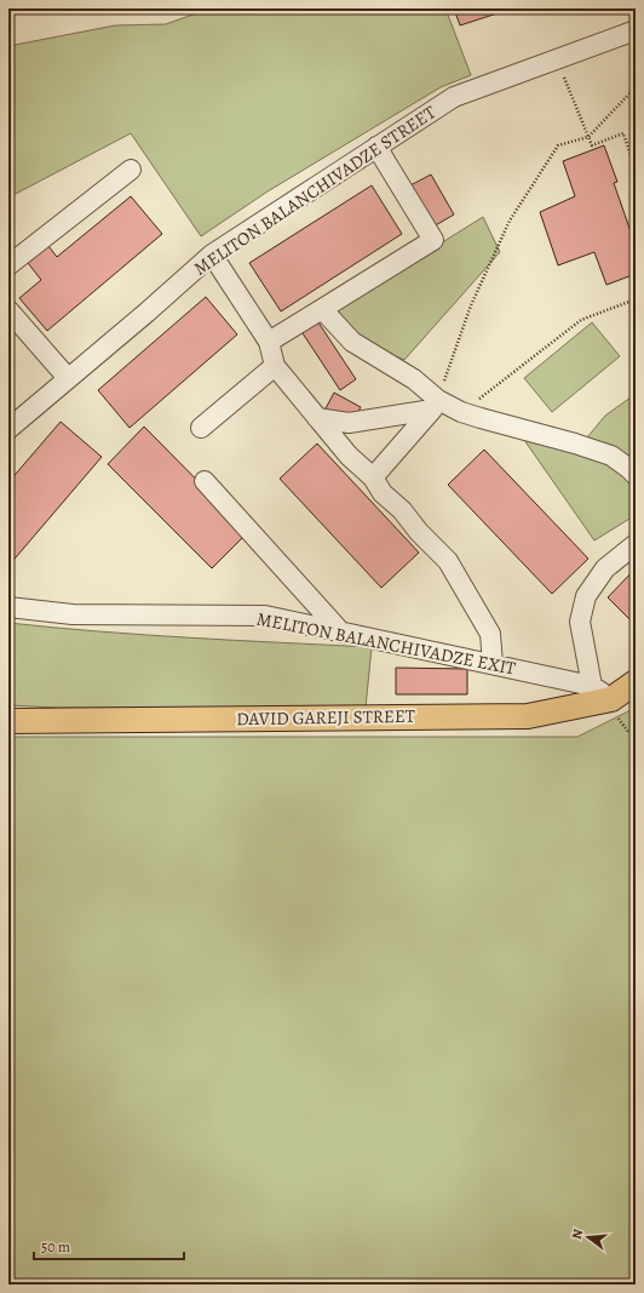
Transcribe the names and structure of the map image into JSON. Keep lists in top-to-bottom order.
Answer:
{
  "streets": {
    "main road": ["DAVID GAREJI STREET"],
    "street": ["MELITON BALANCHIVADZE STREET", "MELITON BALANCHIVADZE EXIT"]
  },
  "crossings": [
    ["MELITON BALANCHIVADZE EXIT", "DAVID GAREJI STREET"]
  ],
  "scale_bar": "50 m",
  "north": "left"
}
